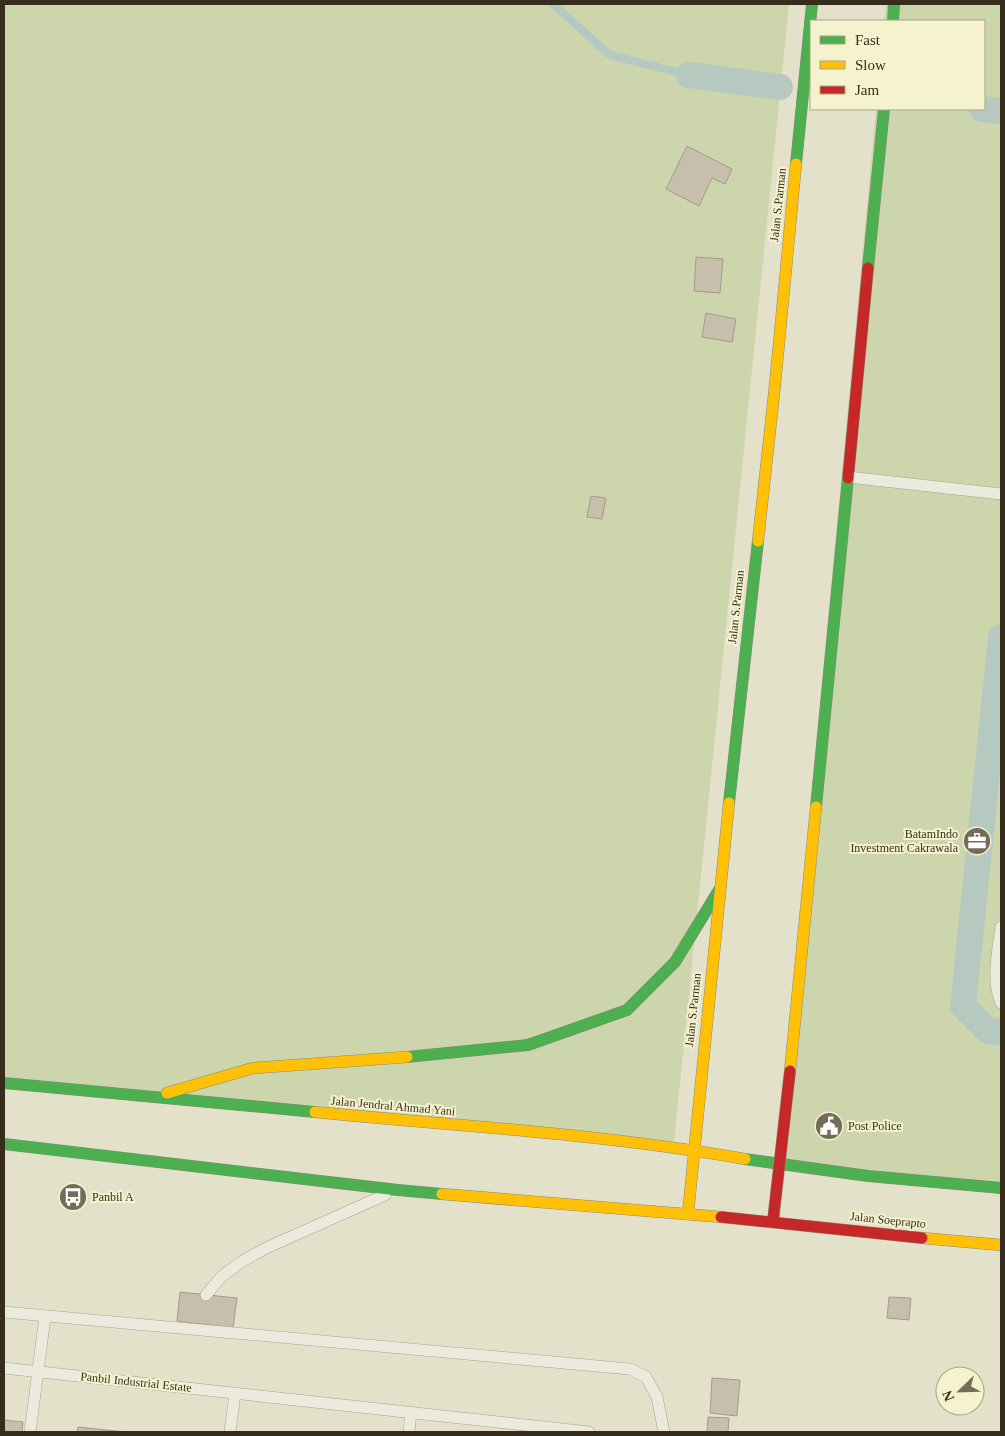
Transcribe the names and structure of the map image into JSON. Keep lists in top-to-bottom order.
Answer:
{
  "streets": {
    "main road": ["Jalan S.Parman", "Jalan Jendral Ahmad Yani", "Jalan Soeprapto"],
    "lane": ["Panbil Industrial Estate"]
  },
  "crossings": [
    ["Jalan S.Parman", "Jalan Jendral Ahmad Yani"]
  ],
  "places": {
    "office": ["BatamIndo Investment Cakrawala"],
    "public building": ["Post Police"],
    "bus stop": ["Panbil A"]
  },
  "legend": ["Fast", "Slow", "Jam"],
  "north": "bottom left"
}
